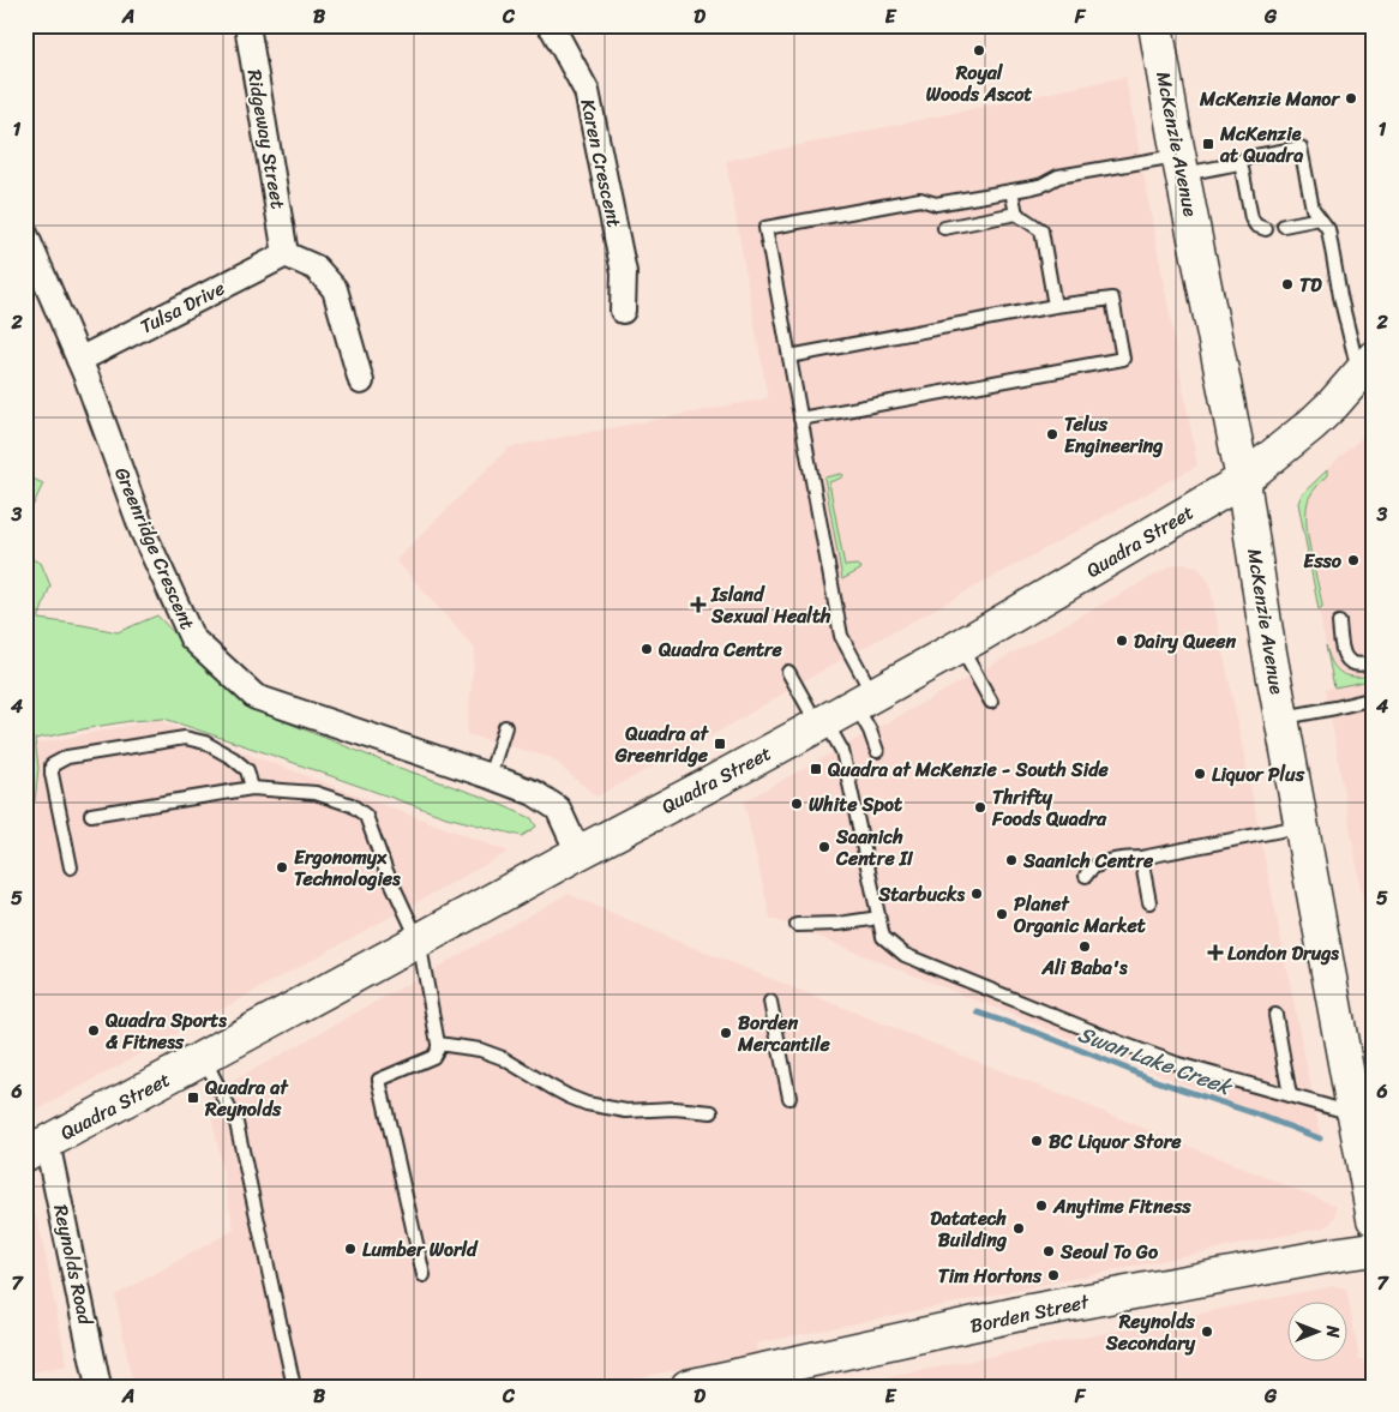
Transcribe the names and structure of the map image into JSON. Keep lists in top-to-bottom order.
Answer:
{
  "streets": {
    "main road": ["McKenzie Avenue", "Quadra Street", "Borden Street"],
    "street": [
      "Ridgeway Street",
      "Karen Crescent",
      "Tulsa Drive",
      "Greenridge Crescent",
      "Reynolds Road"
    ]
  },
  "crossings": [
    ["Ridgeway Street", "Tulsa Drive"],
    ["McKenzie Avenue", "Quadra Street"],
    ["Tulsa Drive", "Greenridge Crescent"],
    ["Quadra Street", "Greenridge Crescent"],
    ["Quadra Street", "Reynolds Road"]
  ],
  "water": ["Swan Lake Creek"],
  "places": {
    "other": [
      "Royal Woods Ascot",
      "McKenzie Manor",
      "TD",
      "Telus Engineering",
      "Esso",
      "Dairy Queen",
      "Quadra Centre",
      "Liquor Plus",
      "White Spot",
      "Thrifty Foods Quadra",
      "Saanich Centre II",
      "Saanich Centre",
      "Ergonomyx Technologies",
      "Starbucks",
      "Planet Organic Market",
      "Ali Baba's",
      "Quadra Sports & Fitness",
      "Borden Mercantile",
      "BC Liquor Store",
      "Anytime Fitness",
      "Datatech Building",
      "Lumber World",
      "Seoul To Go",
      "Tim Hortons",
      "Reynolds Secondary"
    ],
    "transit": [
      "McKenzie at Quadra",
      "Quadra at Greenridge",
      "Quadra at McKenzie - South Side",
      "Quadra at Reynolds"
    ],
    "health": ["Island Sexual Health", "London Drugs"]
  },
  "north": "right",
  "grid": {
    "columns": [
      "A",
      "B",
      "C",
      "D",
      "E",
      "F",
      "G"
    ],
    "rows": [
      "1",
      "2",
      "3",
      "4",
      "5",
      "6",
      "7"
    ]
  }
}
